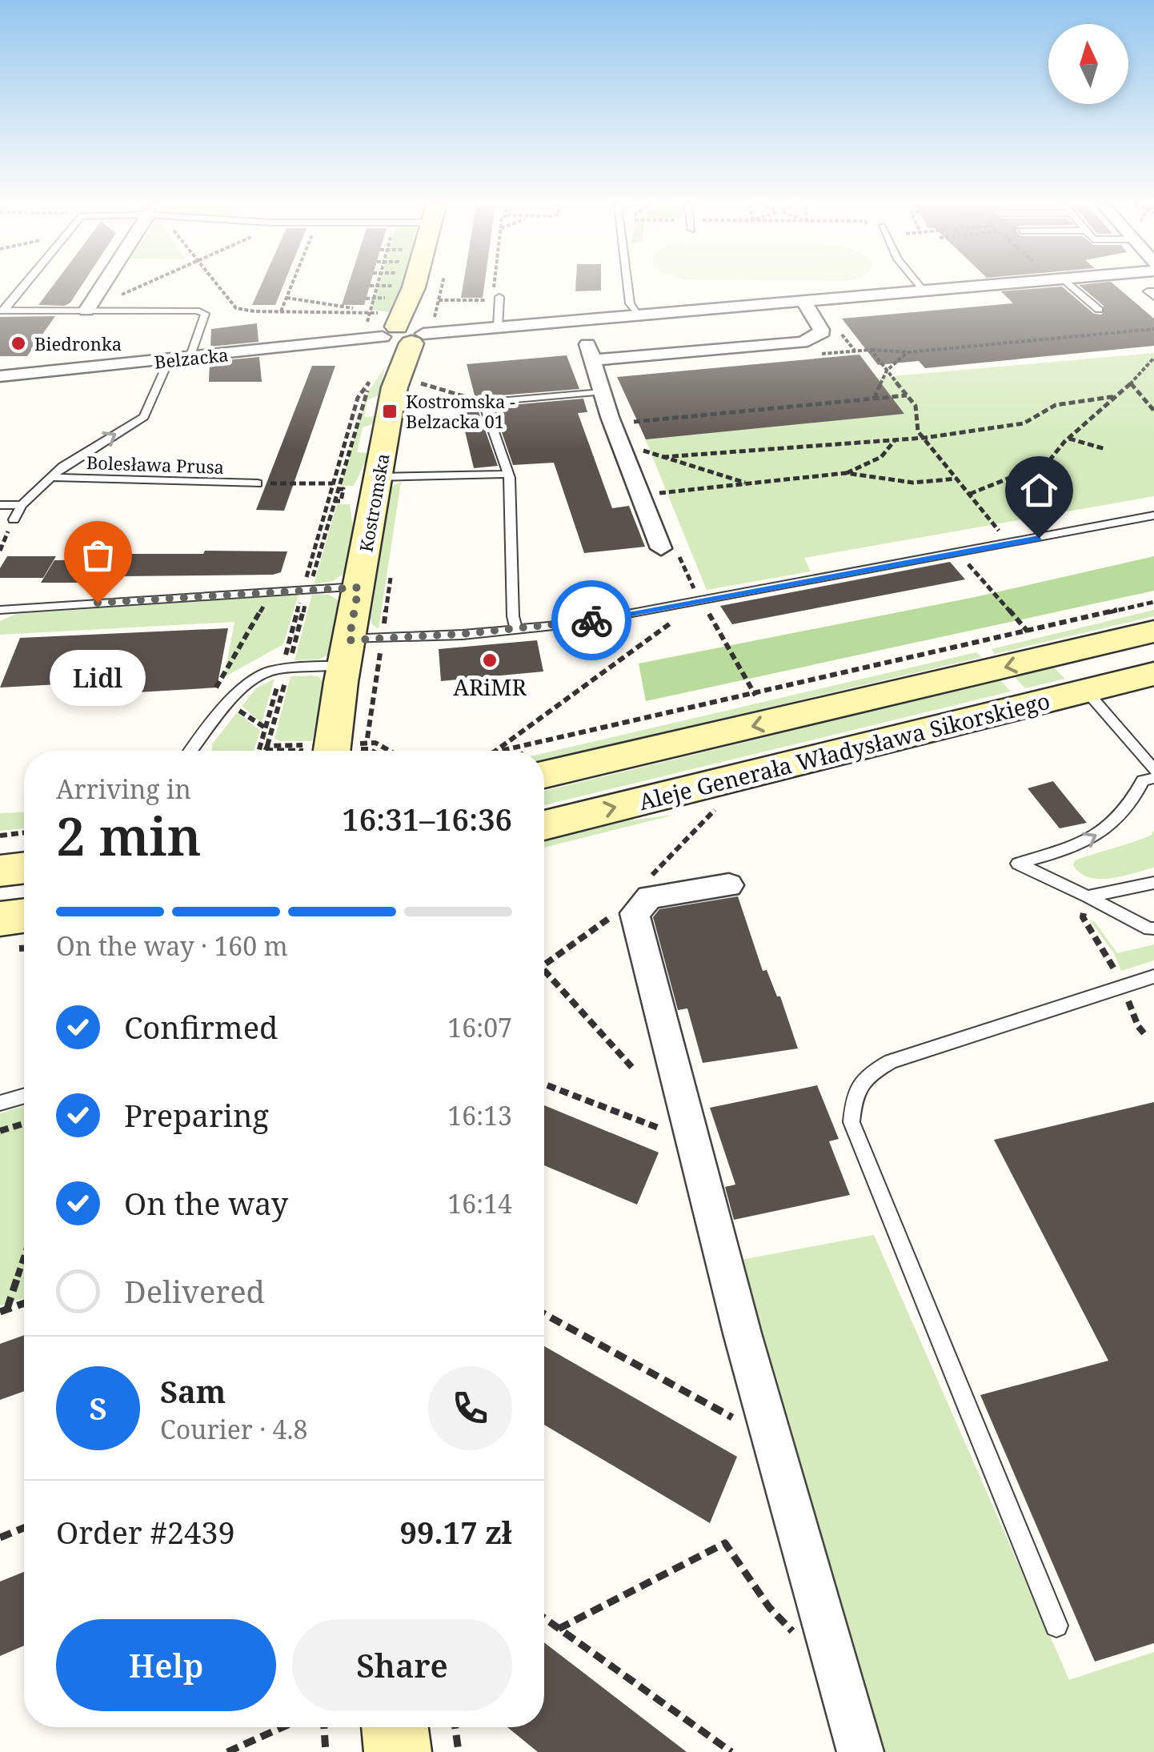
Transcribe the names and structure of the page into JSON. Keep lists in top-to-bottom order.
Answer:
{
  "streets": {
    "main road": ["Kostromska", "Aleje Generała Władysława Sikorskiego"],
    "street": ["Belzacka"],
    "lane": ["Bolesława Prusa"]
  },
  "crossings": [
    ["Belzacka", "Bolesława Prusa"],
    ["Belzacka", "Kostromska"]
  ],
  "one_way": ["Bolesława Prusa"],
  "places": {
    "other": ["Biedronka", "Lidl", "ARiMR"],
    "transit": ["Kostromska - Belzacka 01"]
  },
  "north": "top",
  "page": {
    "bubble": "Lidl",
    "heading": ["2 min", "Arriving in", "16:31–16:36"],
    "panel": [
      "Sam",
      "Courier · 4.8",
      "Order #2439",
      "99.17 zł"
    ],
    "bar": "On the way · 160 m",
    "list": [
      ["Confirmed", "16:07"],
      ["Preparing", "16:13"],
      ["On the way", "16:14"],
      "Delivered"
    ],
    "round": "S",
    "buttons": ["Help", "Share"]
  }
}
